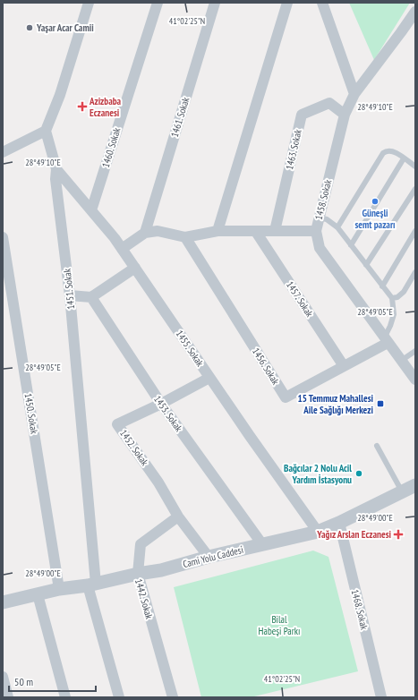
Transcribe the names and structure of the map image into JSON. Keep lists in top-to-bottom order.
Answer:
{
  "streets": {
    "street": [
      "1461. Sokak",
      "1460. Sokak",
      "1463. Sokak",
      "1458. Sokak",
      "1451. Sokak",
      "1457. Sokak",
      "1455. Sokak",
      "1456. Sokak",
      "1450. Sokak",
      "1453. Sokak",
      "1452. Sokak",
      "Cami Yolu Caddesi",
      "1442. Sokak",
      "1468. Sokak"
    ]
  },
  "crossings": [
    ["1460. Sokak", "1455. Sokak"],
    ["1463. Sokak", "1458. Sokak"],
    ["1458. Sokak", "1456. Sokak"],
    ["1451. Sokak", "1455. Sokak"],
    ["1451. Sokak", "Cami Yolu Caddesi"],
    ["1457. Sokak", "1456. Sokak"],
    ["1455. Sokak", "1452. Sokak"],
    ["1455. Sokak", "Cami Yolu Caddesi"],
    ["1450. Sokak", "Cami Yolu Caddesi"],
    ["1453. Sokak", "1452. Sokak"],
    ["1453. Sokak", "Cami Yolu Caddesi"],
    ["1452. Sokak", "Cami Yolu Caddesi"],
    ["1452. Sokak", "1442. Sokak"],
    ["Cami Yolu Caddesi", "1442. Sokak"],
    ["Cami Yolu Caddesi", "1468. Sokak"]
  ],
  "parks": ["Bilal Habeşi Parkı"],
  "places": {
    "other": ["Yaşar Acar Camii", "Güneşli semt pazarı", "Bağcılar 2 Nolu Acil Yardım İstasyonu"],
    "health": ["Azizbaba Eczanesi", "Yağız Arslan Eczanesi"],
    "transit": ["15 Temmuz Mahallesi Aile Sağlığı Merkezi"]
  },
  "scale_bar": "50 m",
  "coordinates": [
    "41°02'25\"N",
    "28°49'10\"E",
    "28°49'05\"E",
    "28°49'00\"E"
  ]
}
